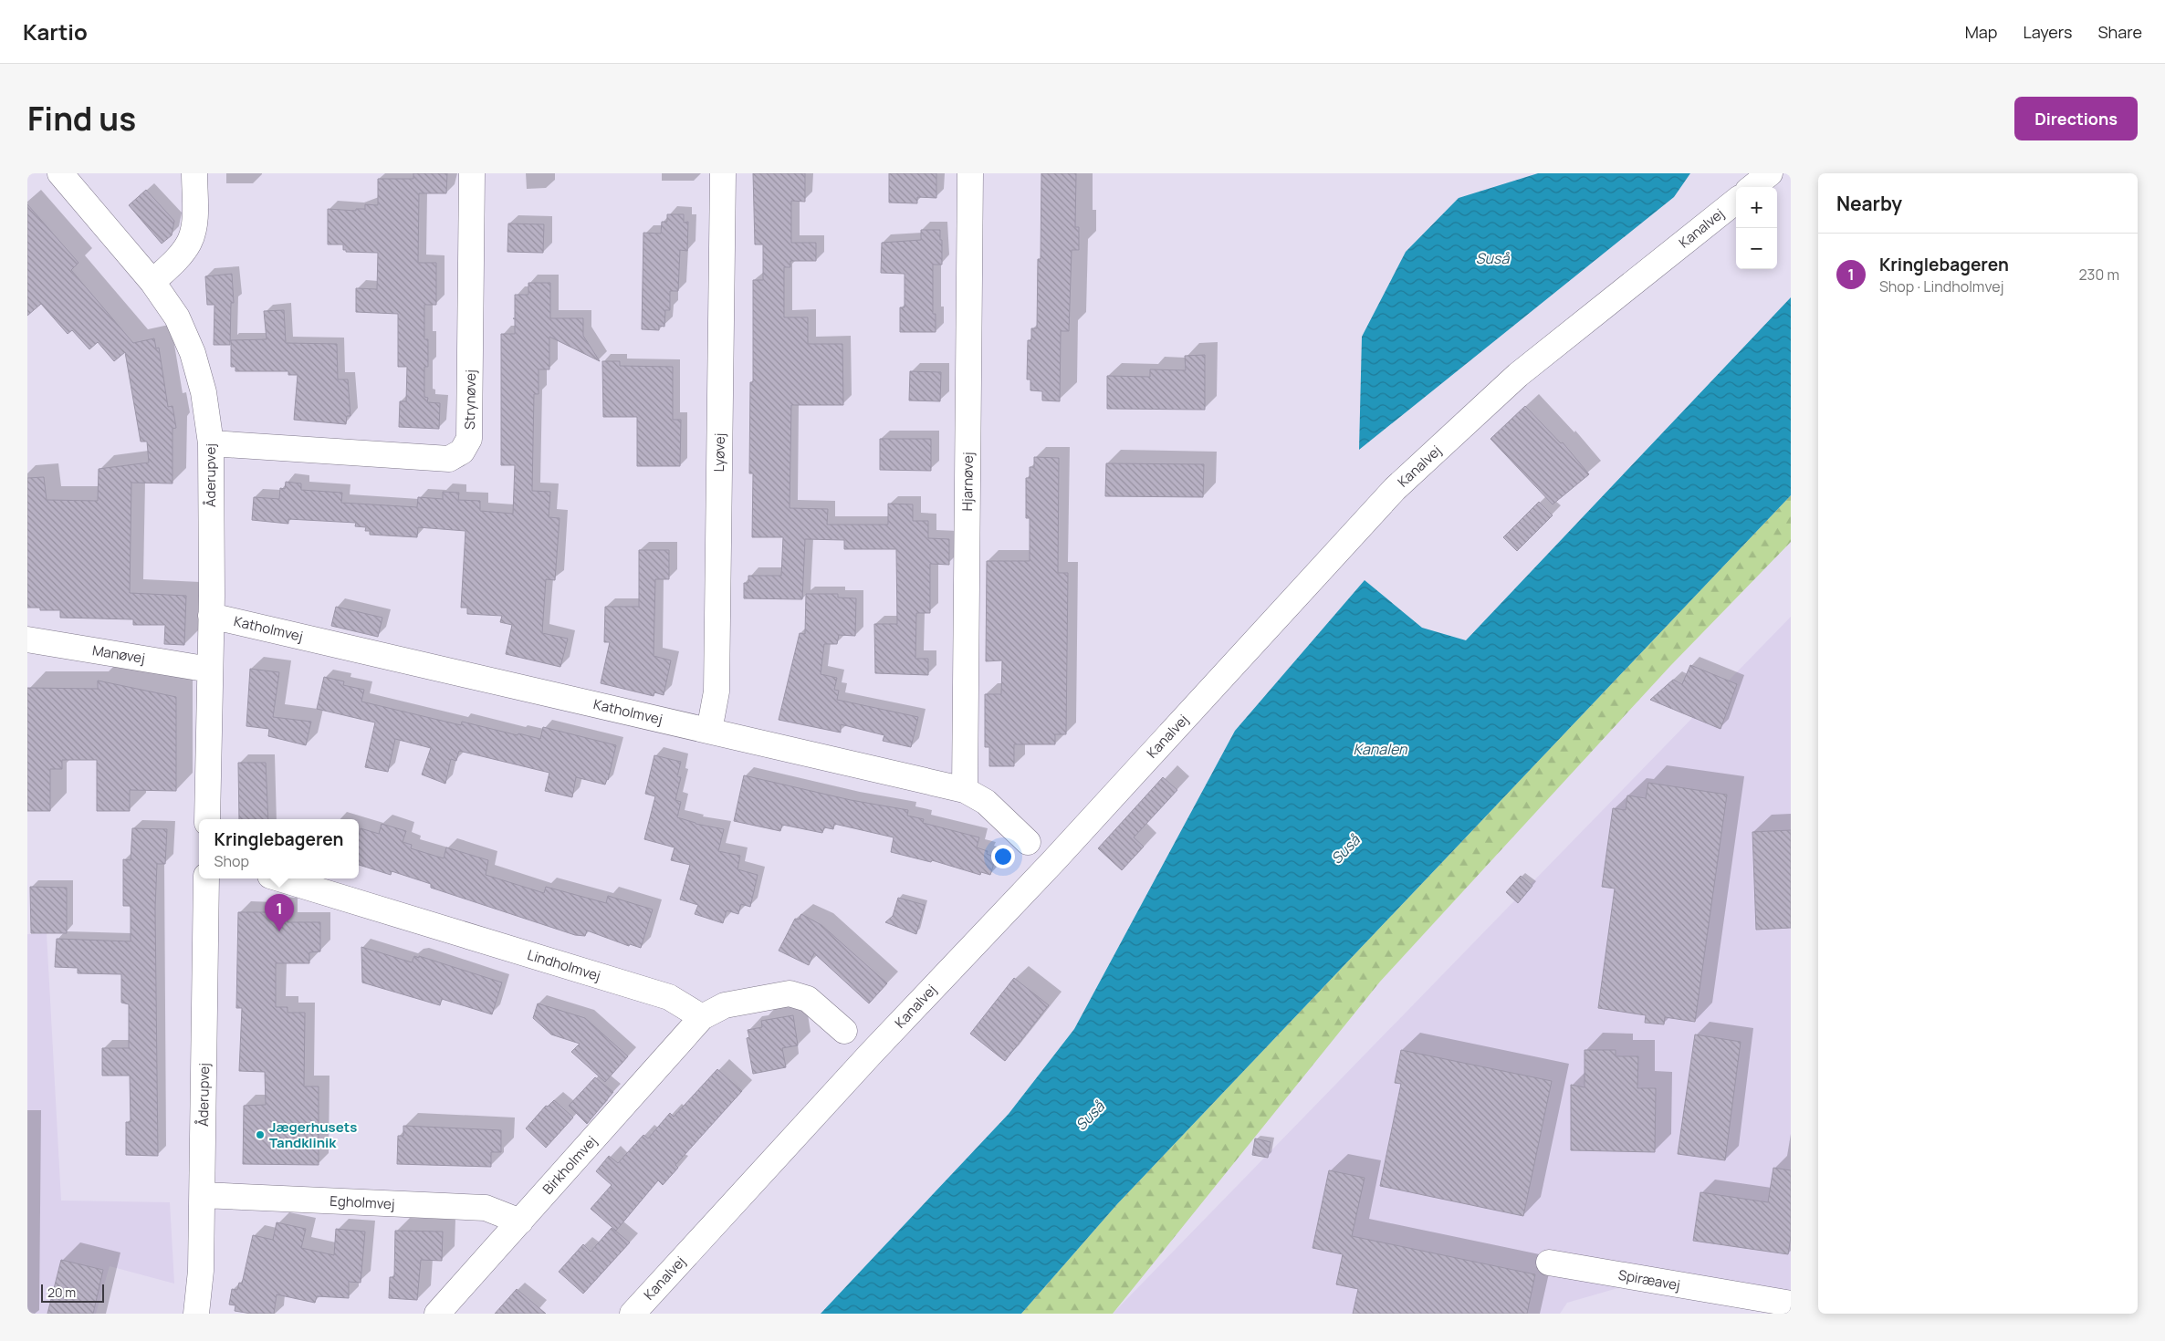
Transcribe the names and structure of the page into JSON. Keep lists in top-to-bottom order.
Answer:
{
  "streets": {
    "street": [
      "Kanalvej",
      "Strynøvej",
      "Lyøvej",
      "Åderupvej",
      "Hjarnøvej",
      "Katholmvej",
      "Manøvej",
      "Lindholmvej",
      "Birkholmvej",
      "Egholmvej",
      "Spiræavej"
    ]
  },
  "crossings": [
    ["Strynøvej", "Åderupvej"],
    ["Lyøvej", "Katholmvej"],
    ["Åderupvej", "Katholmvej"],
    ["Åderupvej", "Manøvej"],
    ["Åderupvej", "Egholmvej"],
    ["Hjarnøvej", "Katholmvej"],
    ["Lindholmvej", "Birkholmvej"],
    ["Birkholmvej", "Egholmvej"]
  ],
  "water": ["Suså", "Kanalen"],
  "places": ["Jægerhusets Tandklinik"],
  "scale_bar": "20 m",
  "page": {
    "header": "Kartio",
    "nav": ["Map", "Layers", "Share"],
    "title": "Find us",
    "buttons": "Directions",
    "heading": "Nearby",
    "map_buttons": ["+", "−"],
    "list": [
      {
        "mark": "1",
        "name": "Kringlebageren",
        "note": "Shop · Lindholmvej",
        "value": "230 m"
      }
    ],
    "popup": ["Kringlebageren", "Shop"],
    "pins": "1",
    "scale": "20 m"
  }
}
